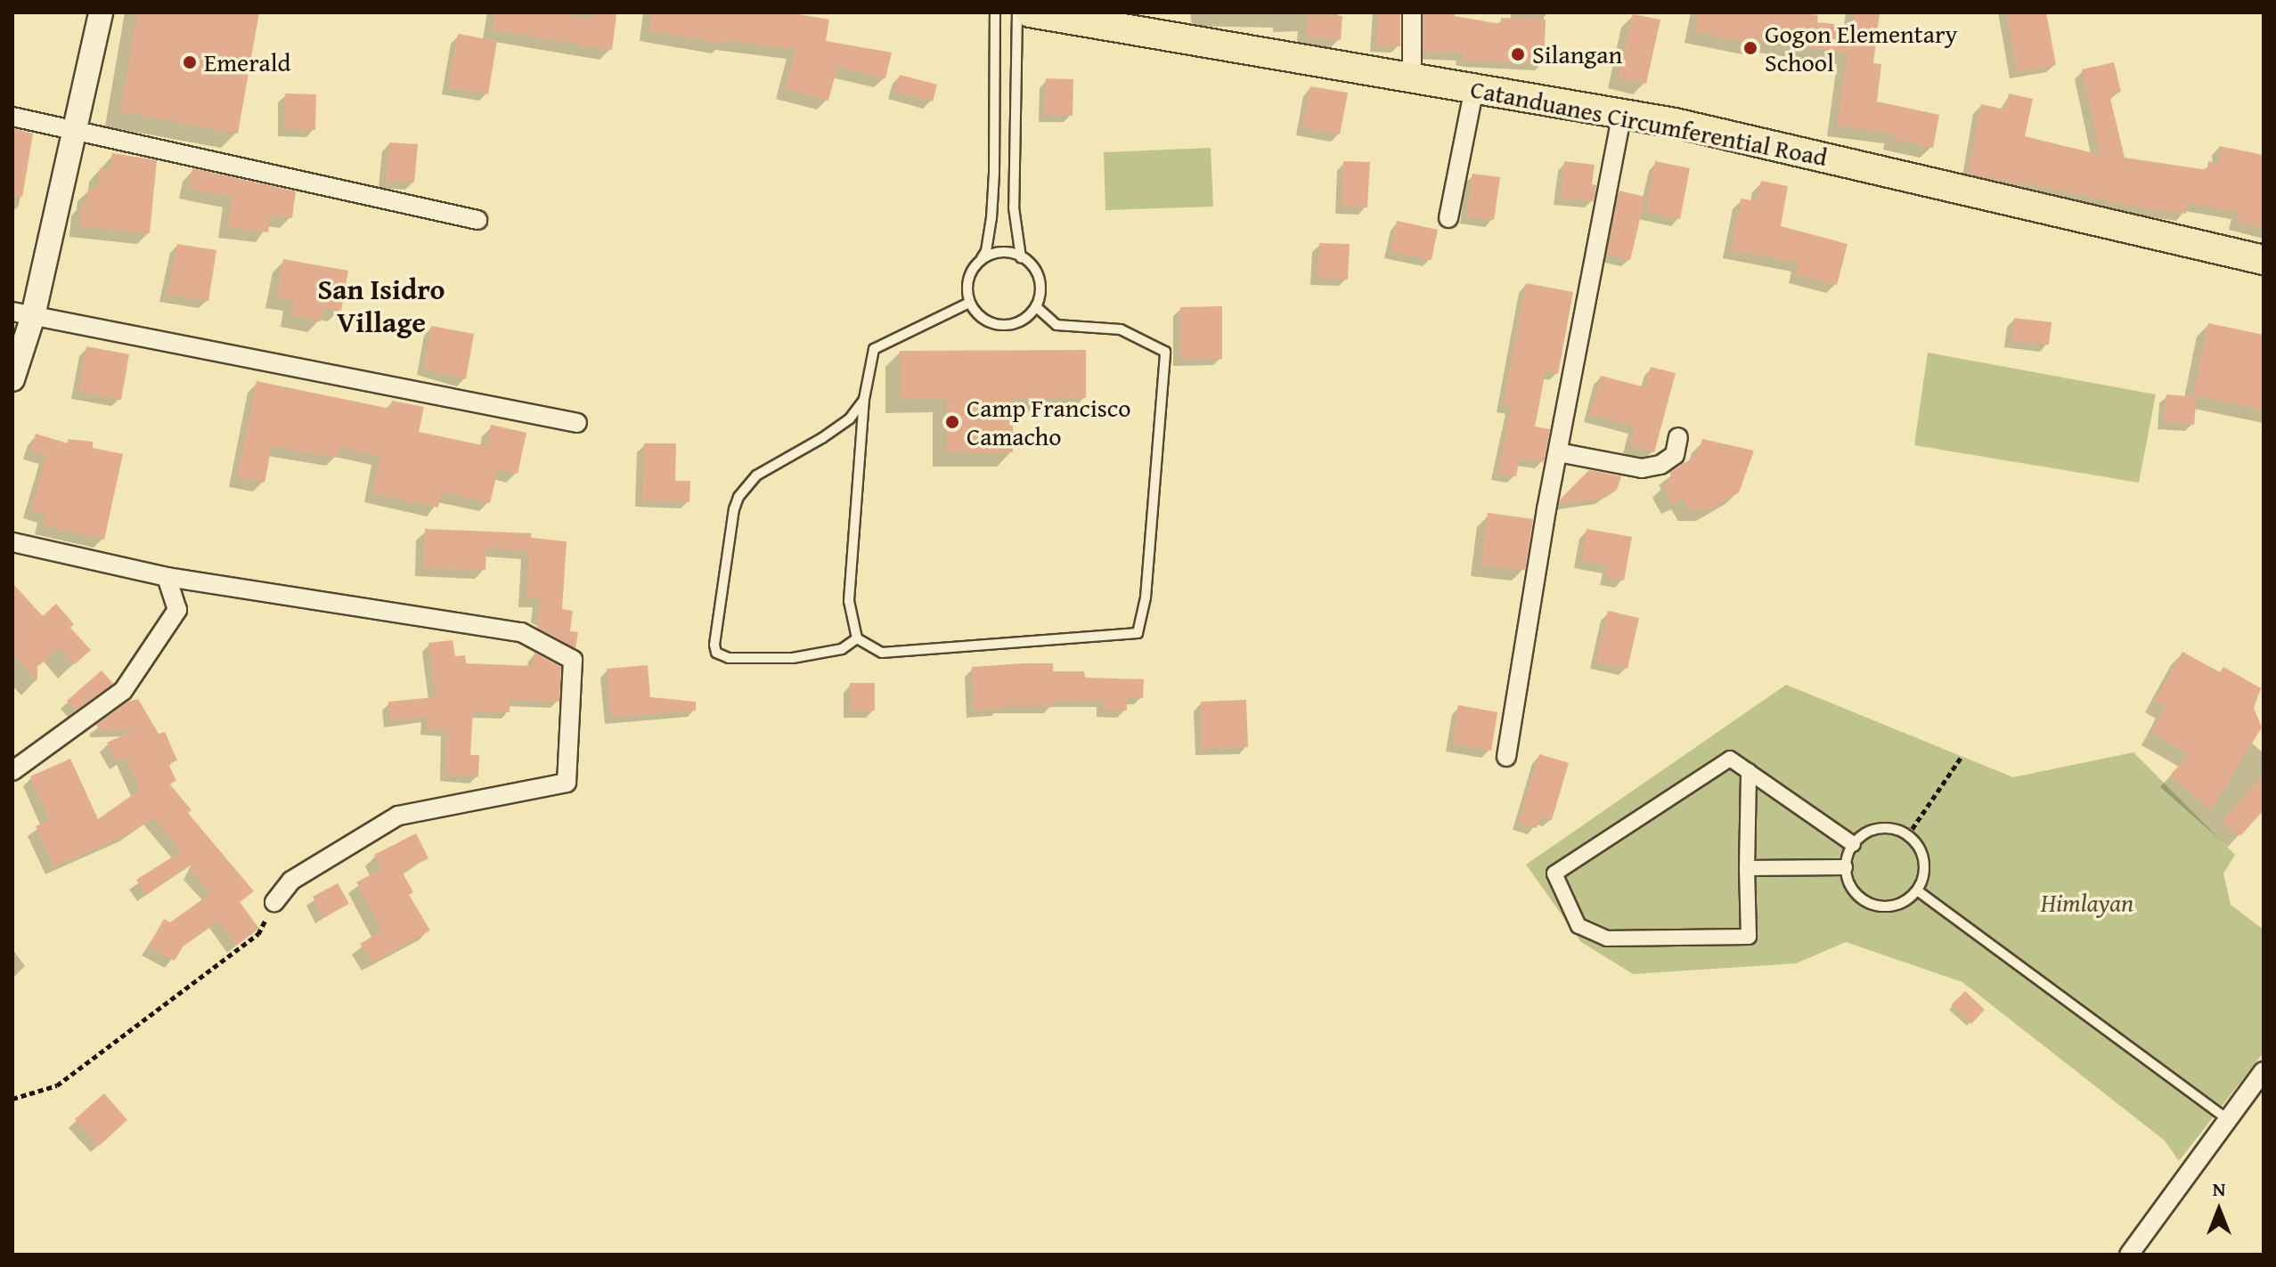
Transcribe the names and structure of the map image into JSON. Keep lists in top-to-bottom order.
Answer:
{
  "streets": {
    "main road": ["Catanduanes Circumferential Road"]
  },
  "districts": ["San Isidro Village"],
  "parks": ["Himlayan"],
  "places": [
    "Gogon Elementary School",
    "Silangan",
    "Emerald",
    "Camp Francisco Camacho"
  ],
  "north": "top"
}
